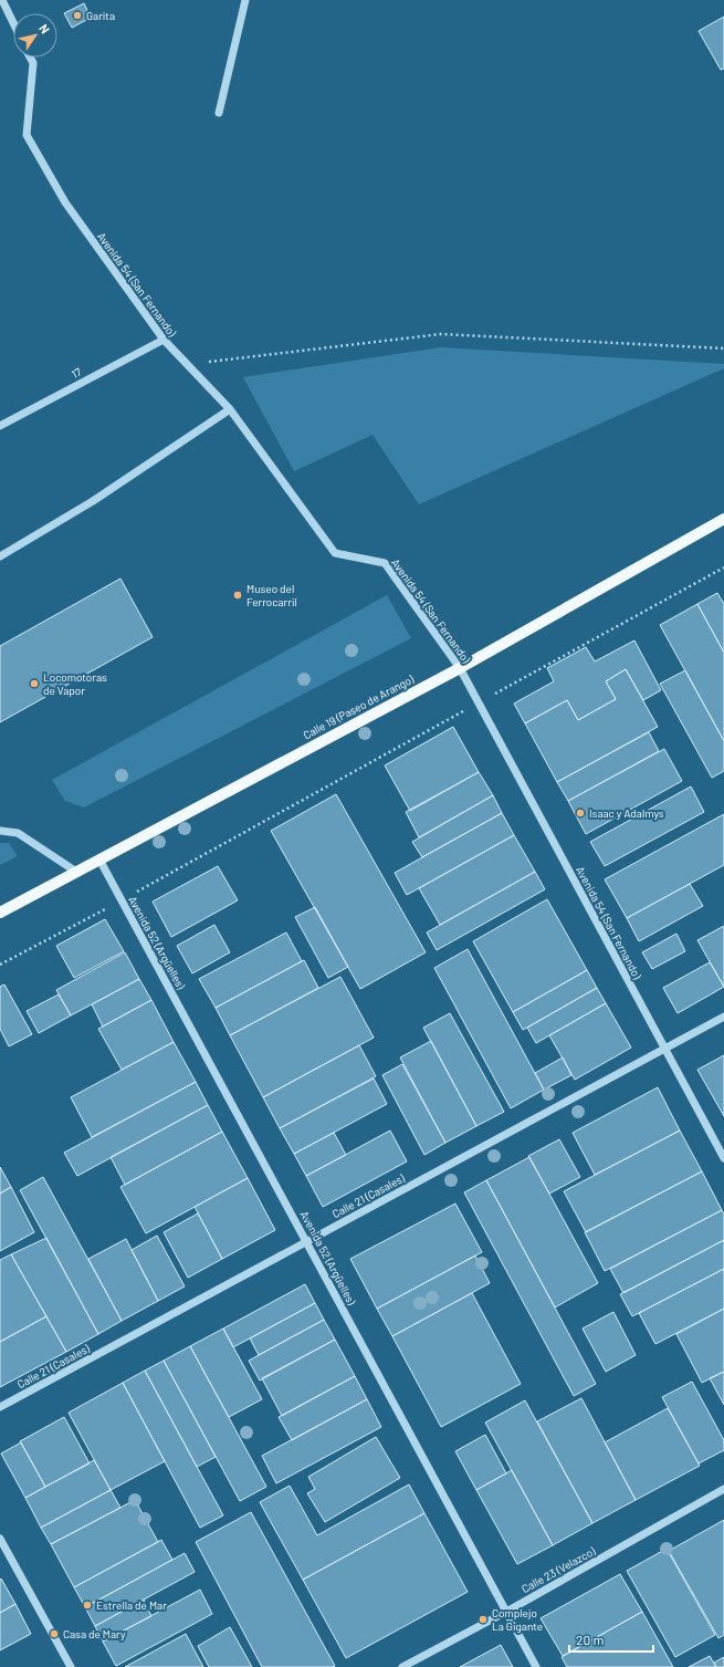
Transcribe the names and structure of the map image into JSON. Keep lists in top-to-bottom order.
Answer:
{
  "streets": {
    "main road": ["Calle 19 (Paseo de Arango)"],
    "street": [
      "Avenida 54 (San Fernando)",
      "17",
      "Avenida 52 (Argüelles)",
      "Calle 21 (Casales)",
      "Calle 23 (Velazco)"
    ]
  },
  "crossings": [
    ["Avenida 54 (San Fernando)", "17"],
    ["Avenida 54 (San Fernando)", "Calle 19 (Paseo de Arango)"],
    ["Avenida 54 (San Fernando)", "Calle 21 (Casales)"],
    ["Calle 19 (Paseo de Arango)", "Avenida 52 (Argüelles)"],
    ["Avenida 52 (Argüelles)", "Calle 21 (Casales)"],
    ["Avenida 52 (Argüelles)", "Calle 23 (Velazco)"]
  ],
  "places": [
    "Garita",
    "Museo del Ferrocarril",
    "Locomotoras de Vapor",
    "Isaac y Adalmys",
    "Estrella de Mar",
    "Complejo La Gigante",
    "Casa de Mary"
  ],
  "scale_bar": "20 m",
  "north": "top right"
}
